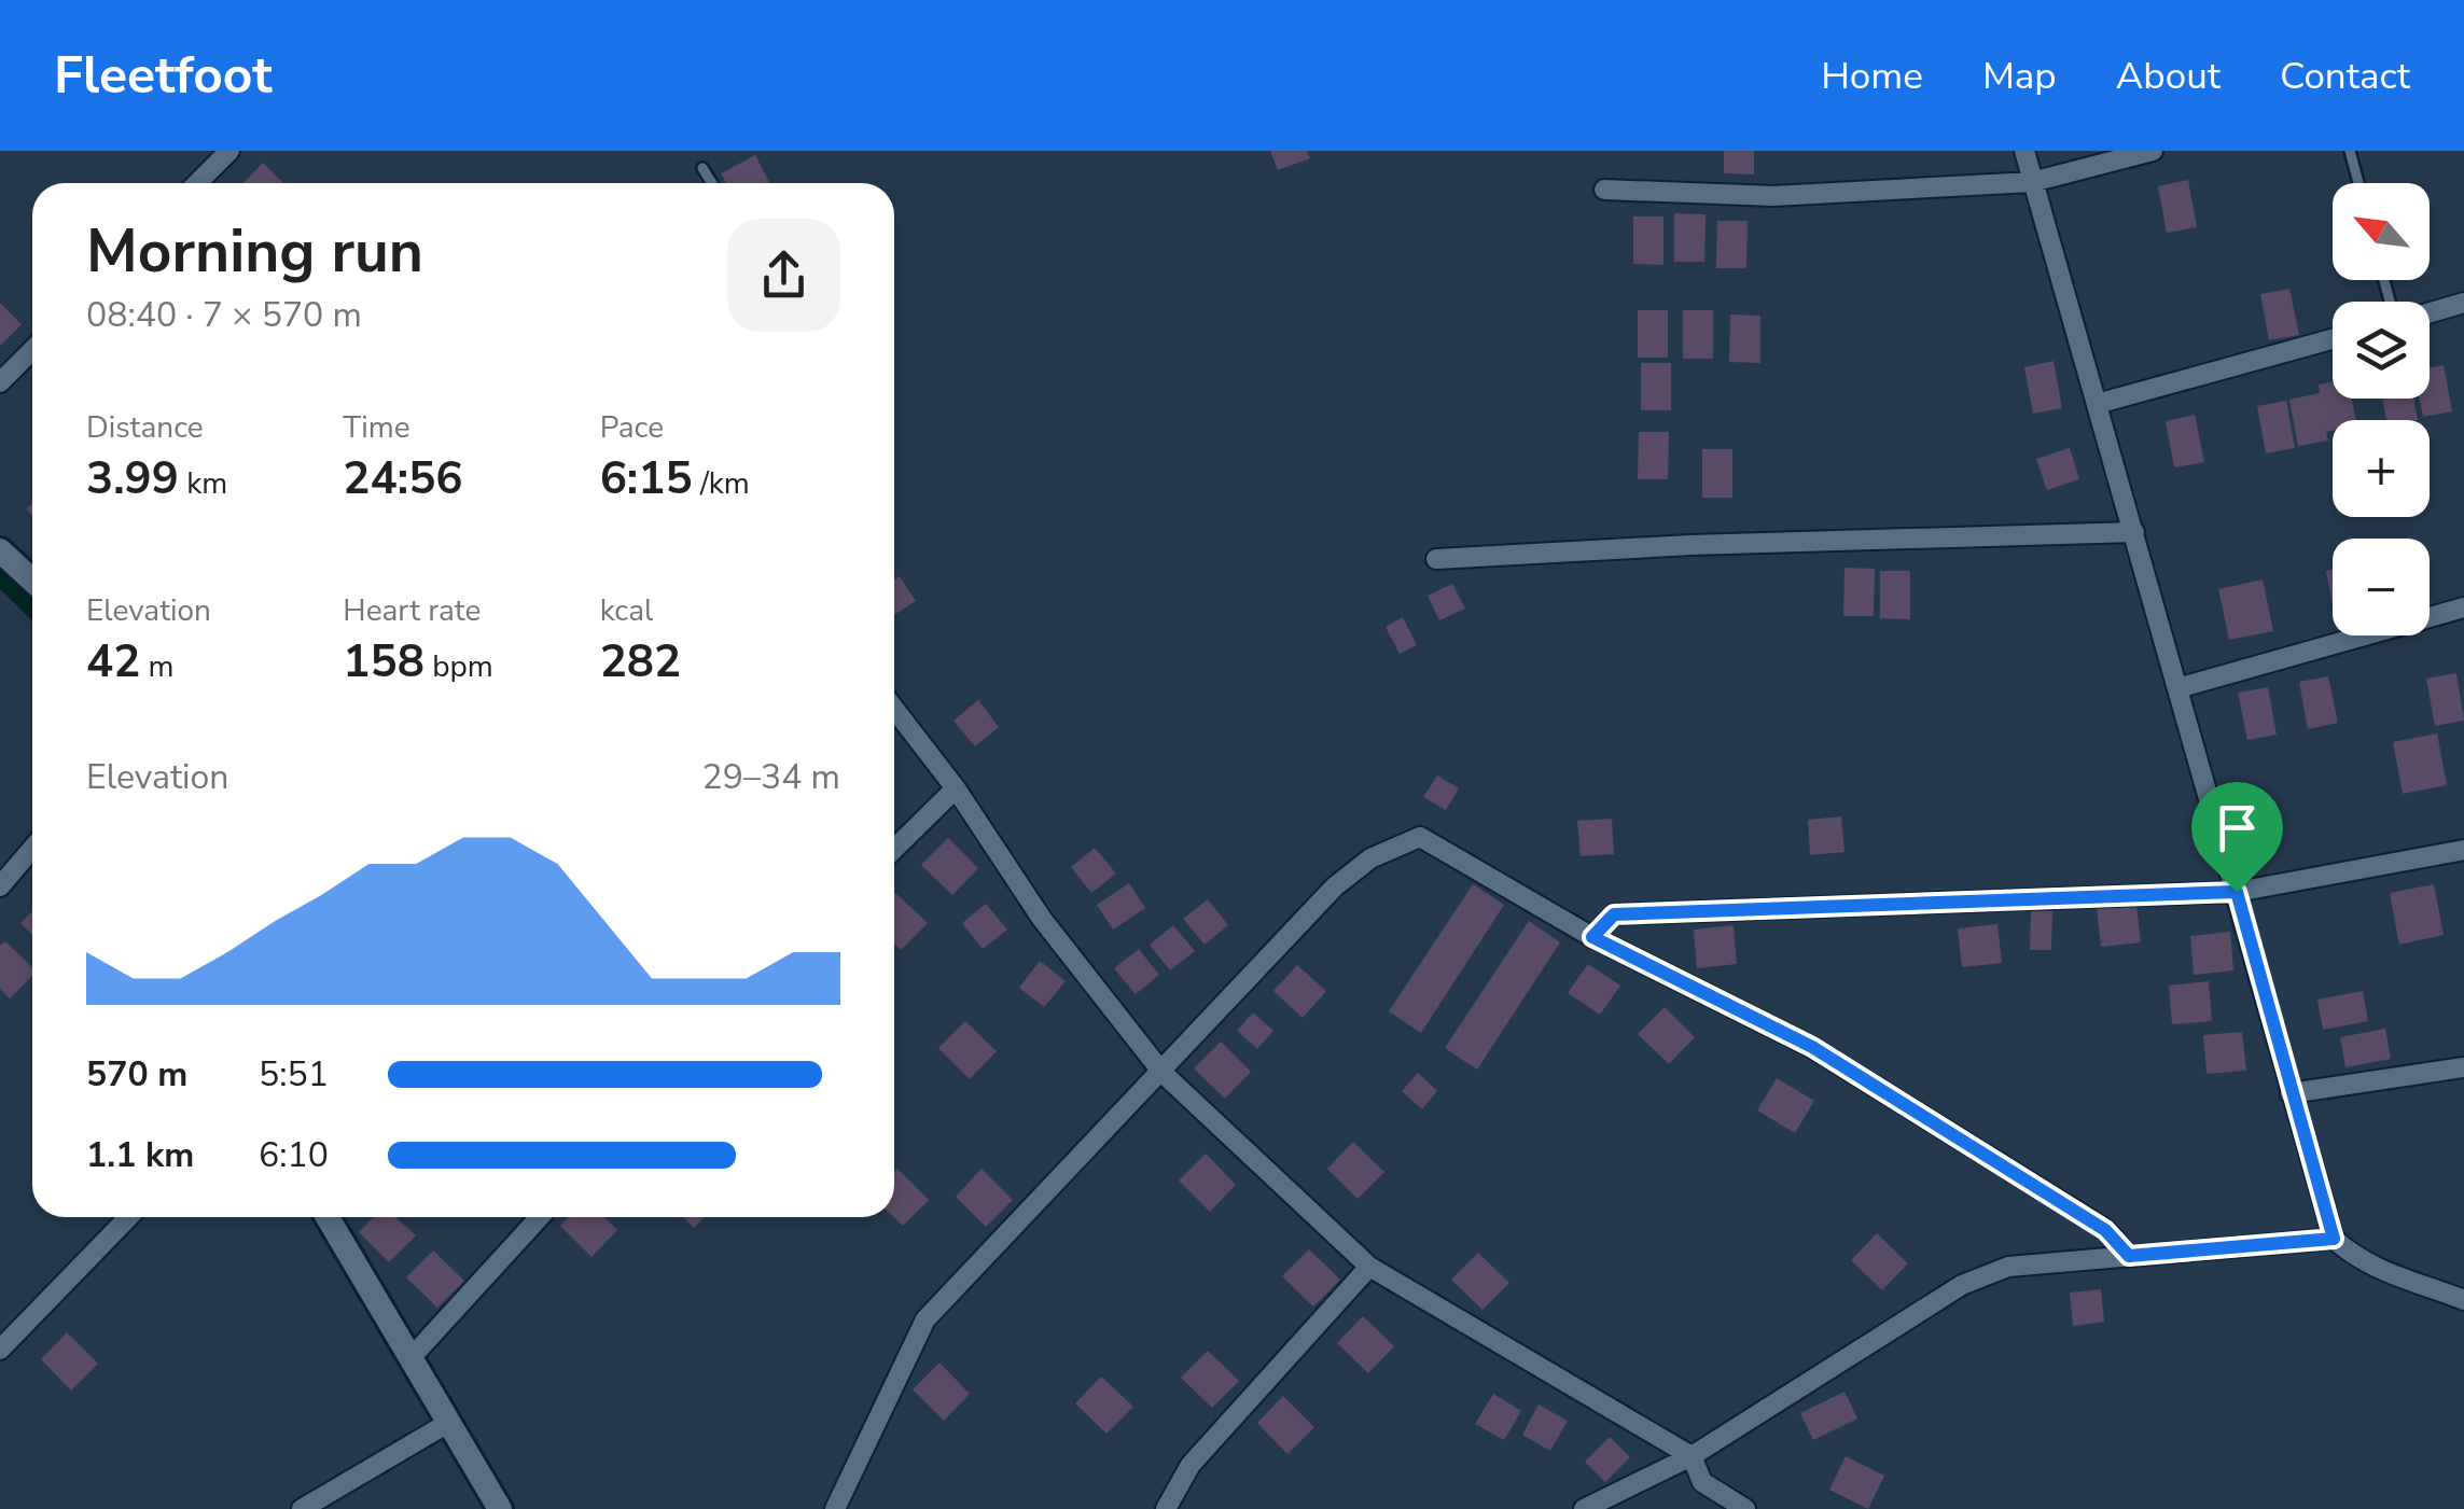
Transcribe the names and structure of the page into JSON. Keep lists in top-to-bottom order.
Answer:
{
  "north": "top left",
  "page": {
    "header": "Fleetfoot",
    "nav": [
      "Home",
      "Map",
      "About",
      "Contact"
    ],
    "map_buttons": ["+", "−"],
    "heading": ["Morning run", "08:40 · 7 × 570 m"],
    "stats": [
      ["Distance", "3.99 km"],
      ["Time", "24:56"],
      ["Pace", "6:15 /km"],
      ["Elevation", "42 m"],
      ["Heart rate", "158 bpm"],
      ["kcal", "282"]
    ],
    "chart": ["Elevation", "29–34 m"],
    "list": [
      {
        "name": "570 m",
        "note": "5:51"
      },
      {
        "name": "1.1 km",
        "note": "6:10"
      }
    ]
  }
}
